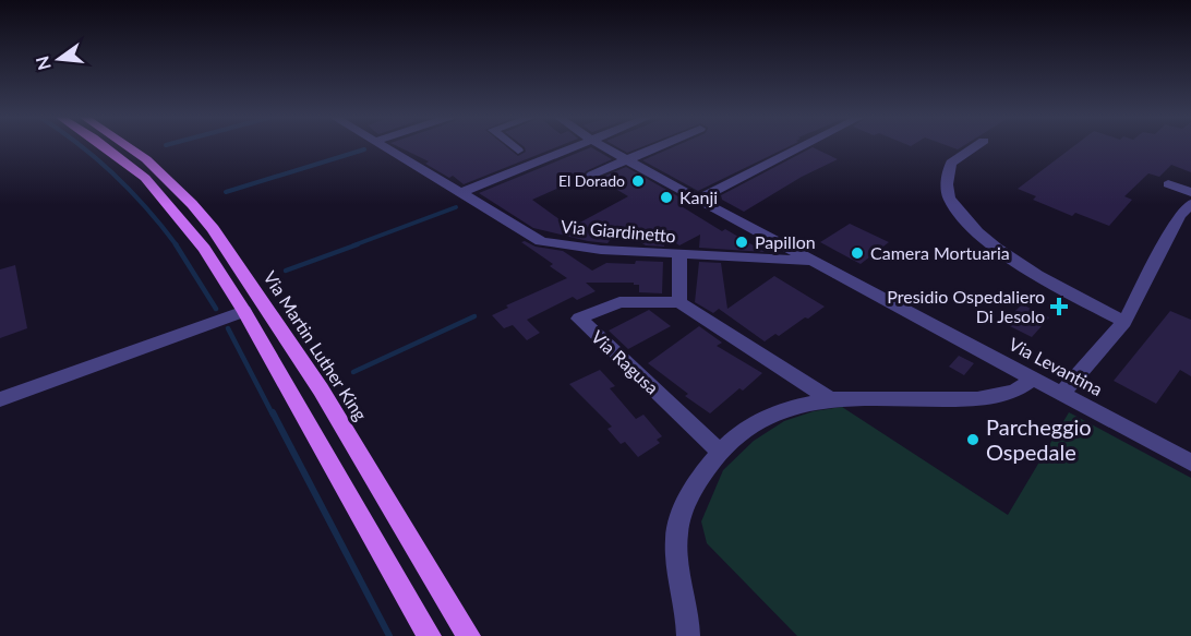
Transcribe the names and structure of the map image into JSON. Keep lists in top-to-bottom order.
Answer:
{
  "streets": {
    "main road": ["Via Martin Luther King"],
    "street": ["Via Giardinetto", "Via Ragusa", "Via Levantina"]
  },
  "crossings": [
    ["Via Giardinetto", "Via Levantina"]
  ],
  "places": {
    "other": [
      "El Dorado",
      "Kanji",
      "Papillon",
      "Camera Mortuaria",
      "Parcheggio Ospedale"
    ],
    "health": ["Presidio Ospedaliero Di Jesolo"]
  },
  "north": "left"
}
